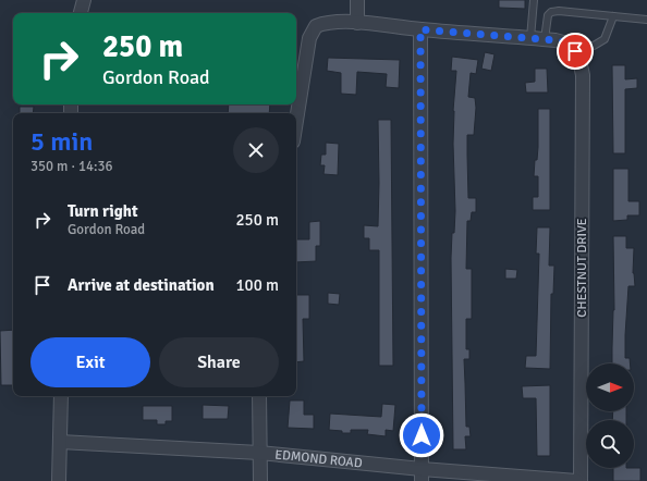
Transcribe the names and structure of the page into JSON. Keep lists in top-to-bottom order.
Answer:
{
  "streets": {
    "street": ["CHESTNUT DRIVE", "EDMOND ROAD"]
  },
  "north": "right",
  "page": {
    "turn": ["250 m", "Gordon Road"],
    "heading": ["5 min", "350 m · 14:36"],
    "list": [
      {
        "name": "Turn right",
        "note": "Gordon Road",
        "value": "250 m"
      },
      {
        "name": "Arrive at destination",
        "value": "100 m"
      }
    ],
    "buttons": ["Exit", "Share"]
  }
}
